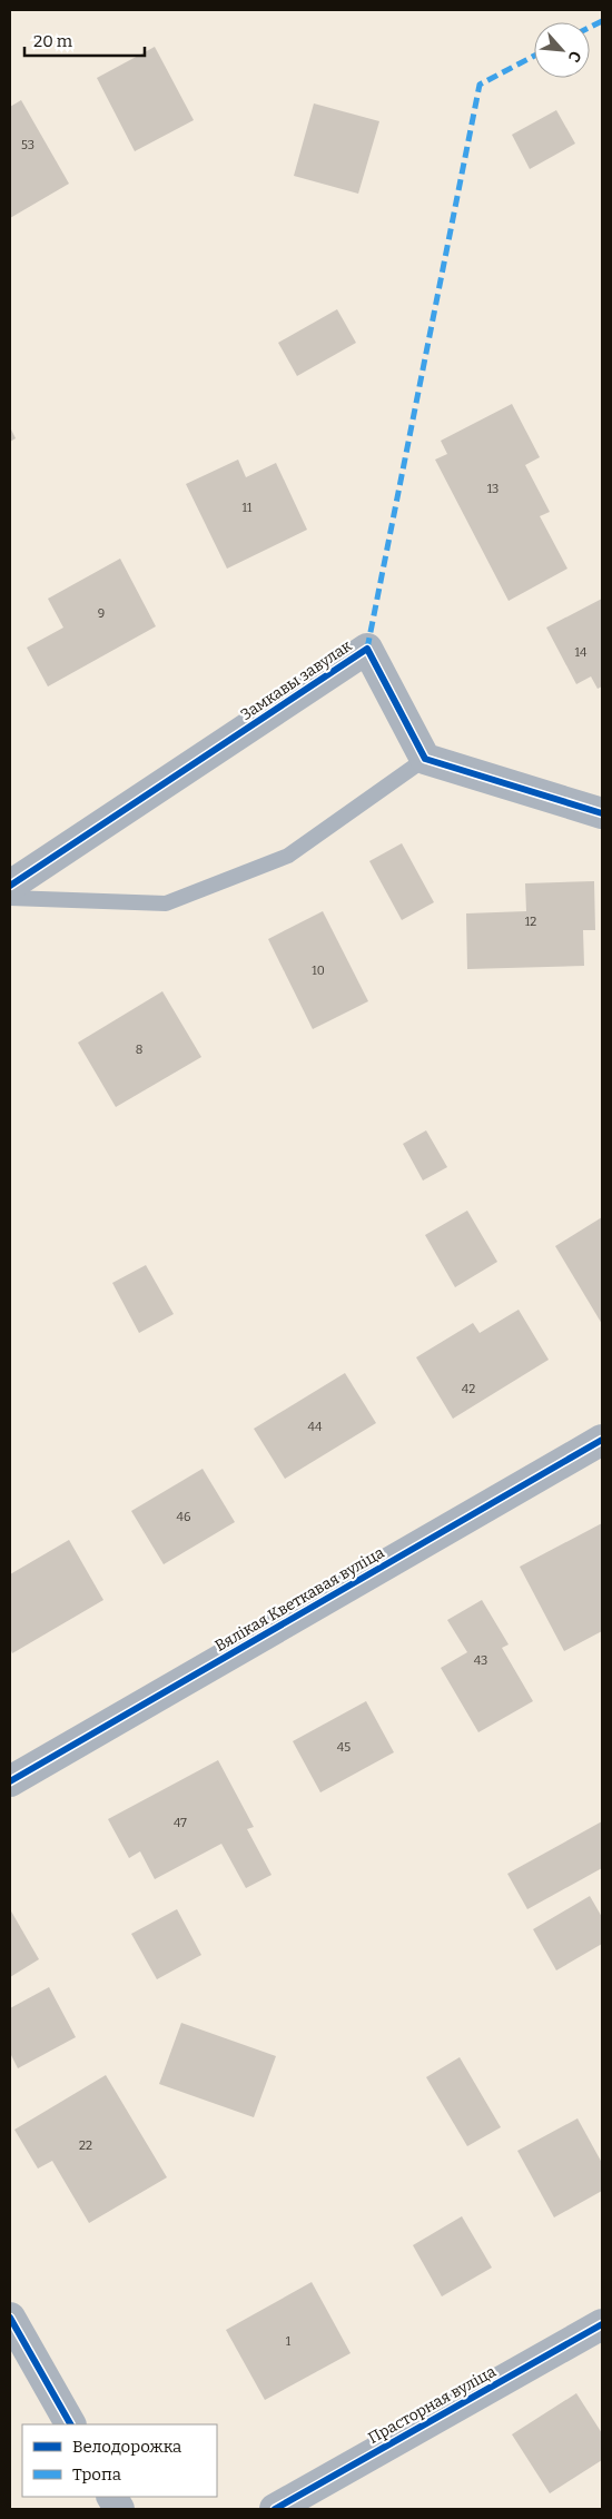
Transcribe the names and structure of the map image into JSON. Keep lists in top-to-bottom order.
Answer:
{
  "streets": {
    "street": ["Замкавы завулак", "Вялікая Кветкавая вуліца", "Прасторная вуліца"]
  },
  "house_numbers": [
    "53",
    "13",
    "11",
    "9",
    "14",
    "12",
    "10",
    "8",
    "42",
    "44",
    "46",
    "43",
    "45",
    "47",
    "22",
    "1"
  ],
  "legend": ["Велодорожка", "Тропа"],
  "scale_bar": "20 m",
  "north": "bottom right"
}
